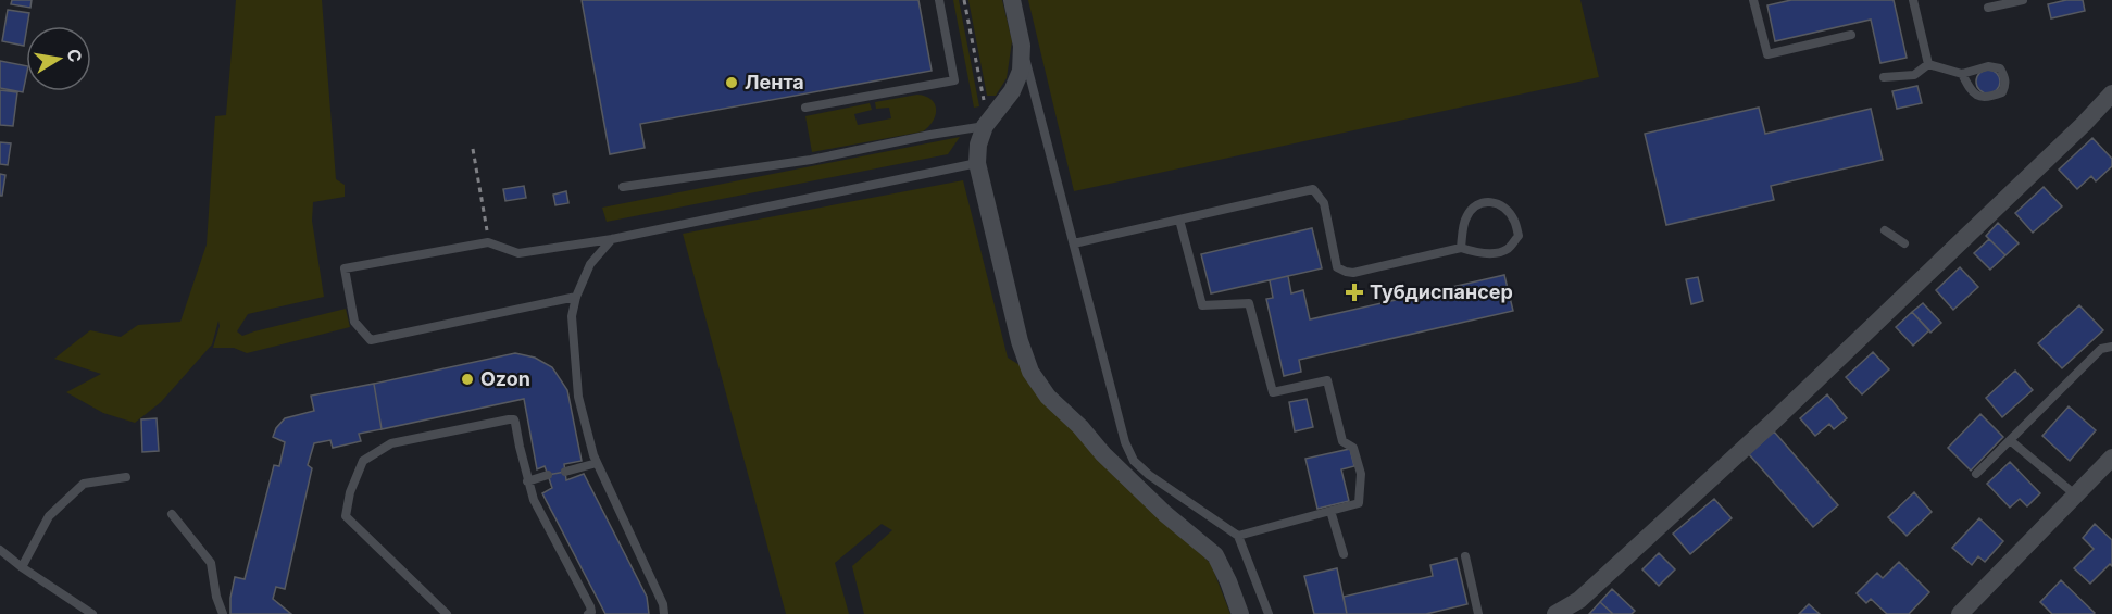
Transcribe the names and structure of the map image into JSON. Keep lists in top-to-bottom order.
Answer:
{
  "places": {
    "other": ["Лента", "Ozon"],
    "health": ["Тубдиспансер"]
  },
  "north": "right"
}
